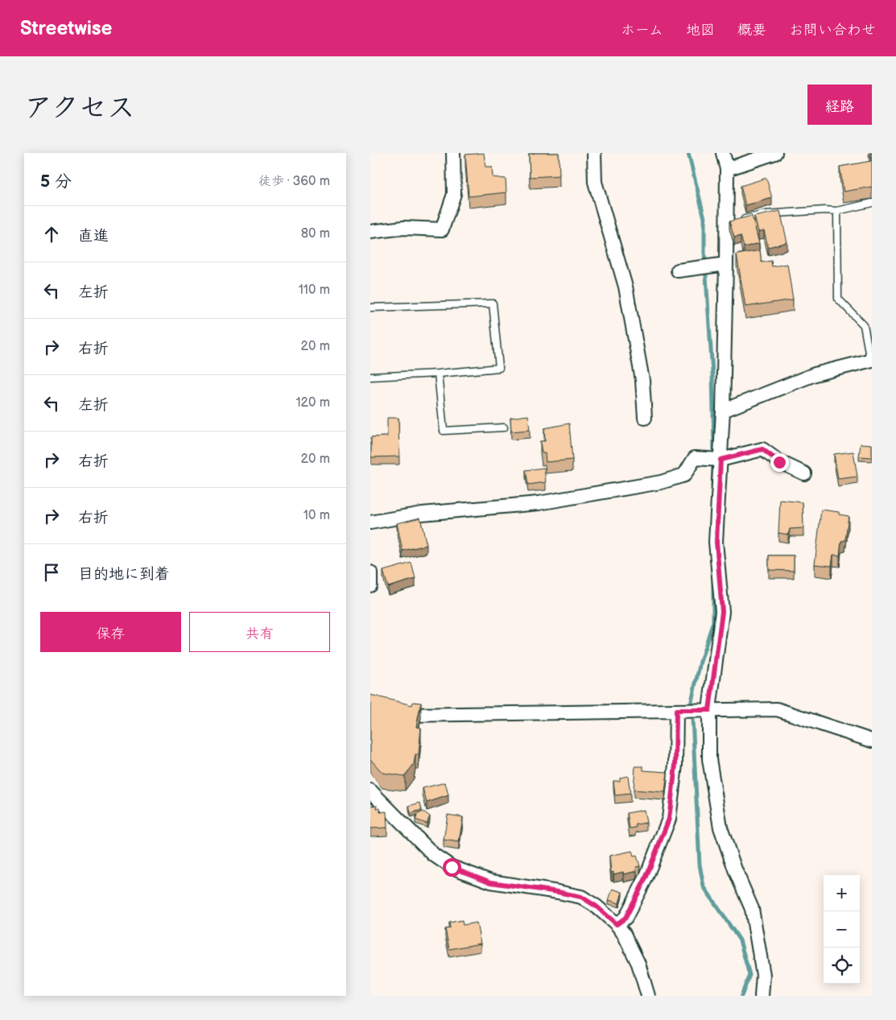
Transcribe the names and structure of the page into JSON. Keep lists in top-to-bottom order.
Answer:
{
  "page": {
    "header": "Streetwise",
    "nav": [
      "ホーム",
      "地図",
      "概要",
      "お問い合わせ"
    ],
    "title": "アクセス",
    "buttons": [
      "経路",
      ["保存", "共有"]
    ],
    "heading": ["5 分", "徒歩 · 360 m"],
    "list": [
      ["直進", "80 m"],
      ["左折", "110 m"],
      ["右折", "20 m"],
      ["左折", "120 m"],
      ["右折", "20 m"],
      ["右折", "10 m"],
      "目的地に到着"
    ],
    "map_buttons": ["+", "−"]
  }
}
